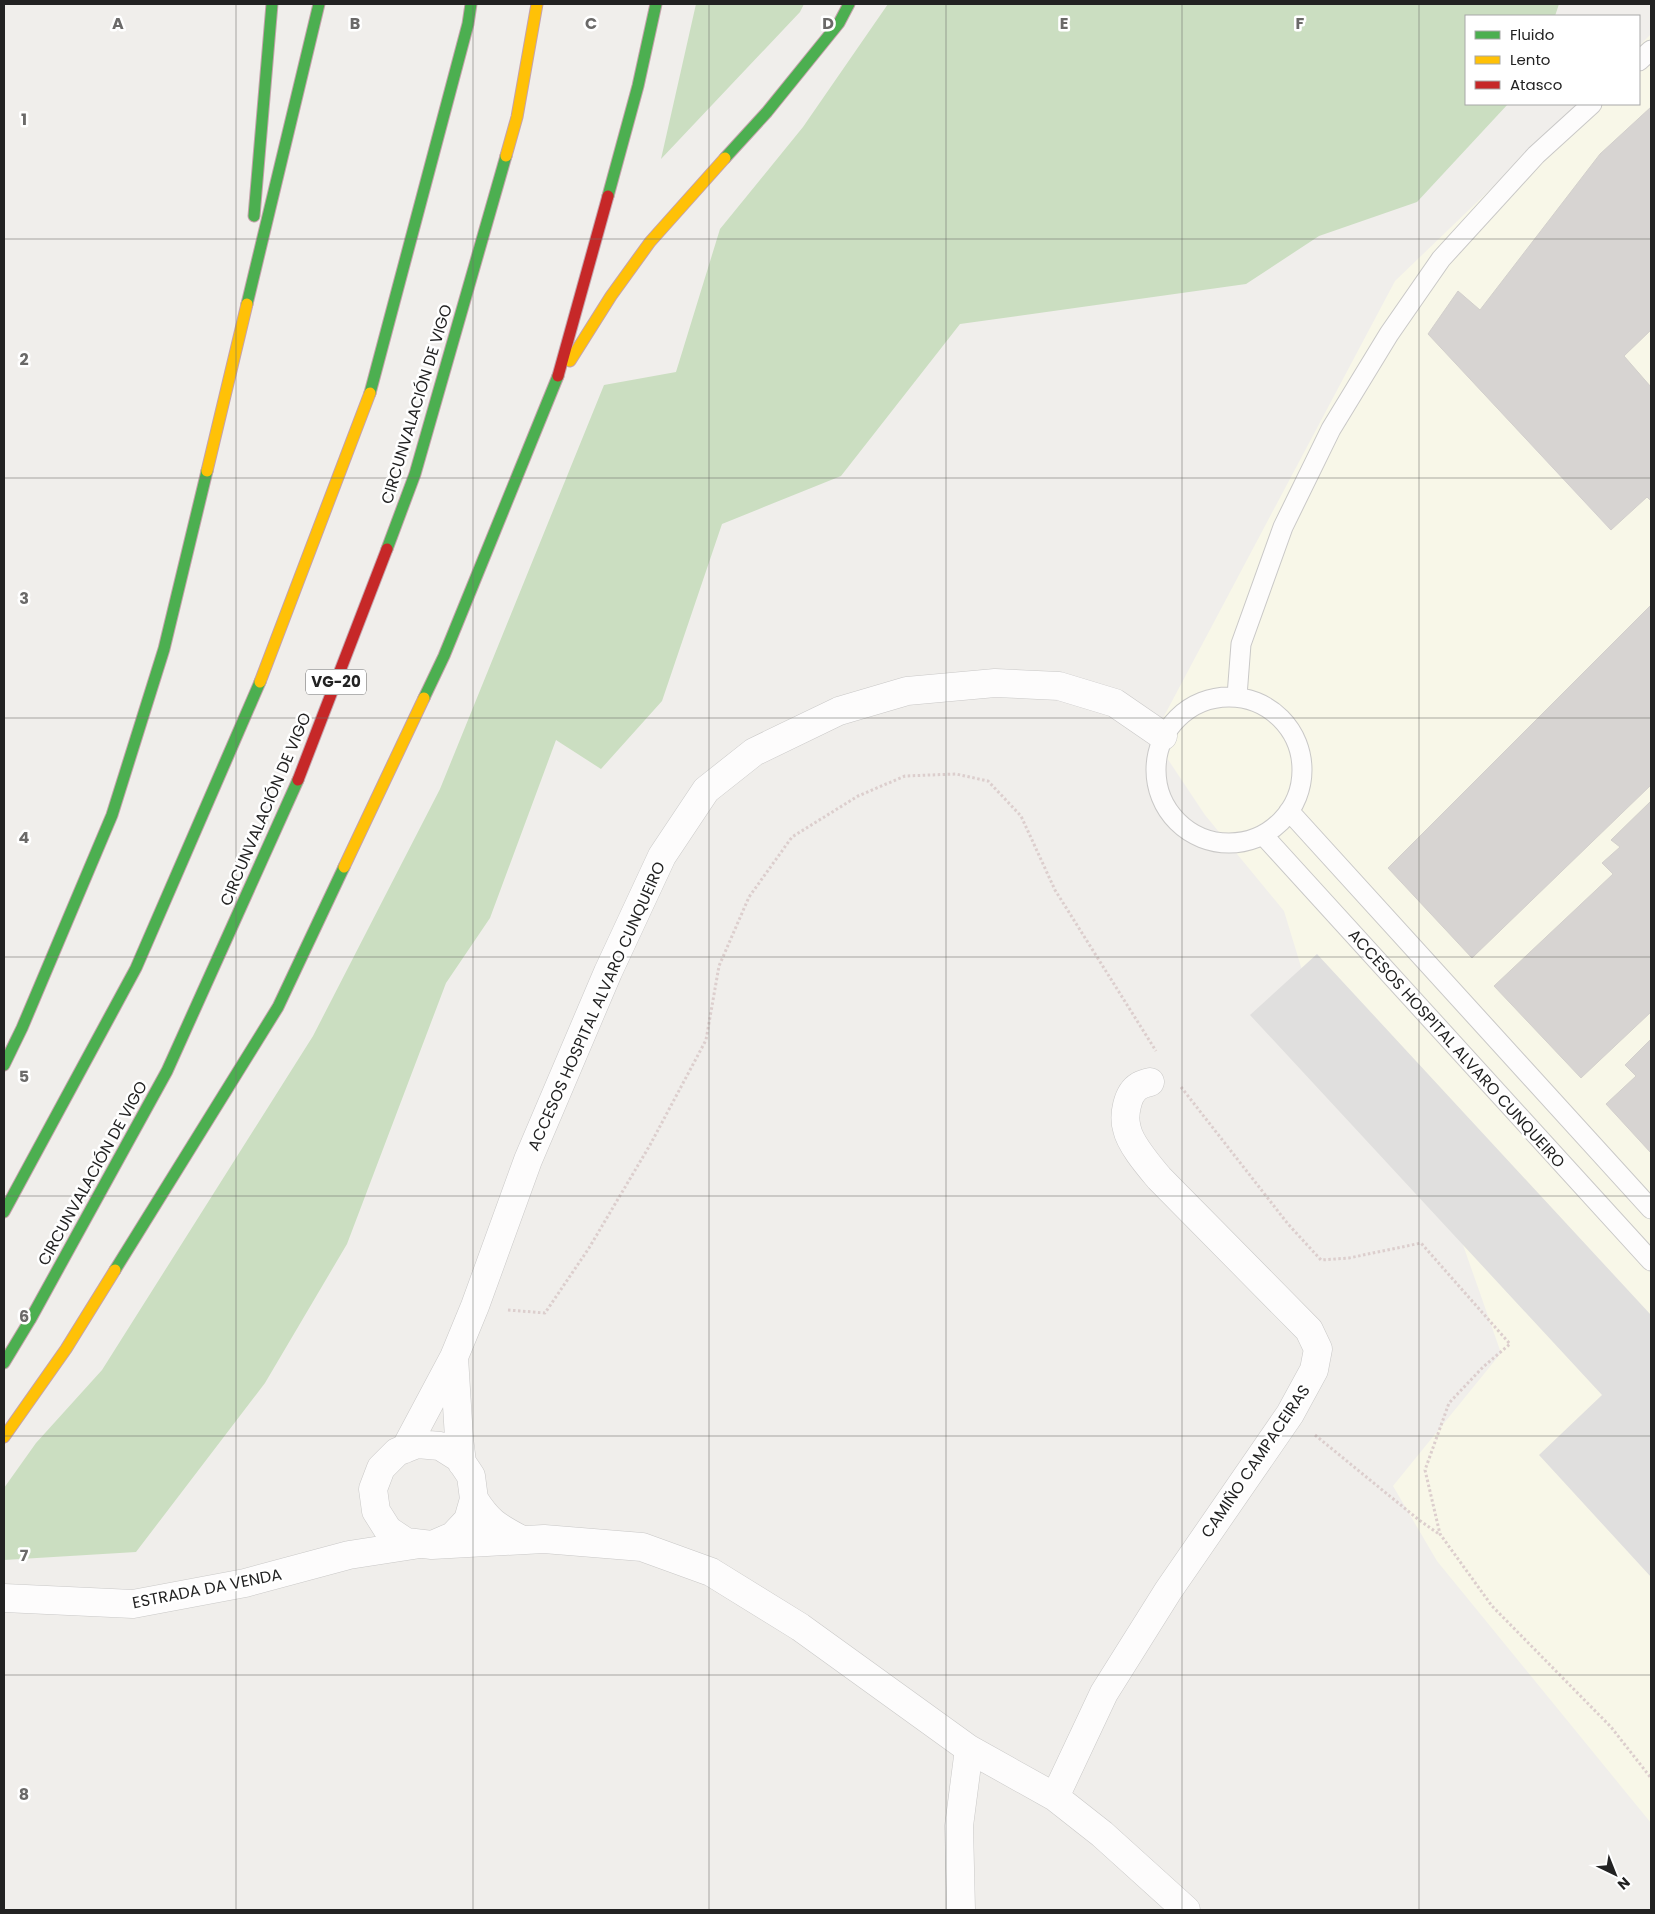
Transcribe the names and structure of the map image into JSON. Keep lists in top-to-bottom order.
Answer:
{
  "streets": {
    "highway": ["CIRCUNVALACIÓN DE VIGO", "VG-20"],
    "street": ["ACCESOS HOSPITAL ALVARO CUNQUEIRO", "CAMIÑO CAMPACEIRAS", "ESTRADA DA VENDA"]
  },
  "crossings": [
    ["ACCESOS HOSPITAL ALVARO CUNQUEIRO", "ESTRADA DA VENDA"]
  ],
  "legend": ["Fluido", "Lento", "Atasco"],
  "north": "bottom right",
  "grid": {
    "columns": [
      "A",
      "B",
      "C",
      "D",
      "E",
      "F"
    ],
    "rows": [
      "1",
      "2",
      "3",
      "4",
      "5",
      "6",
      "7",
      "8"
    ]
  }
}
